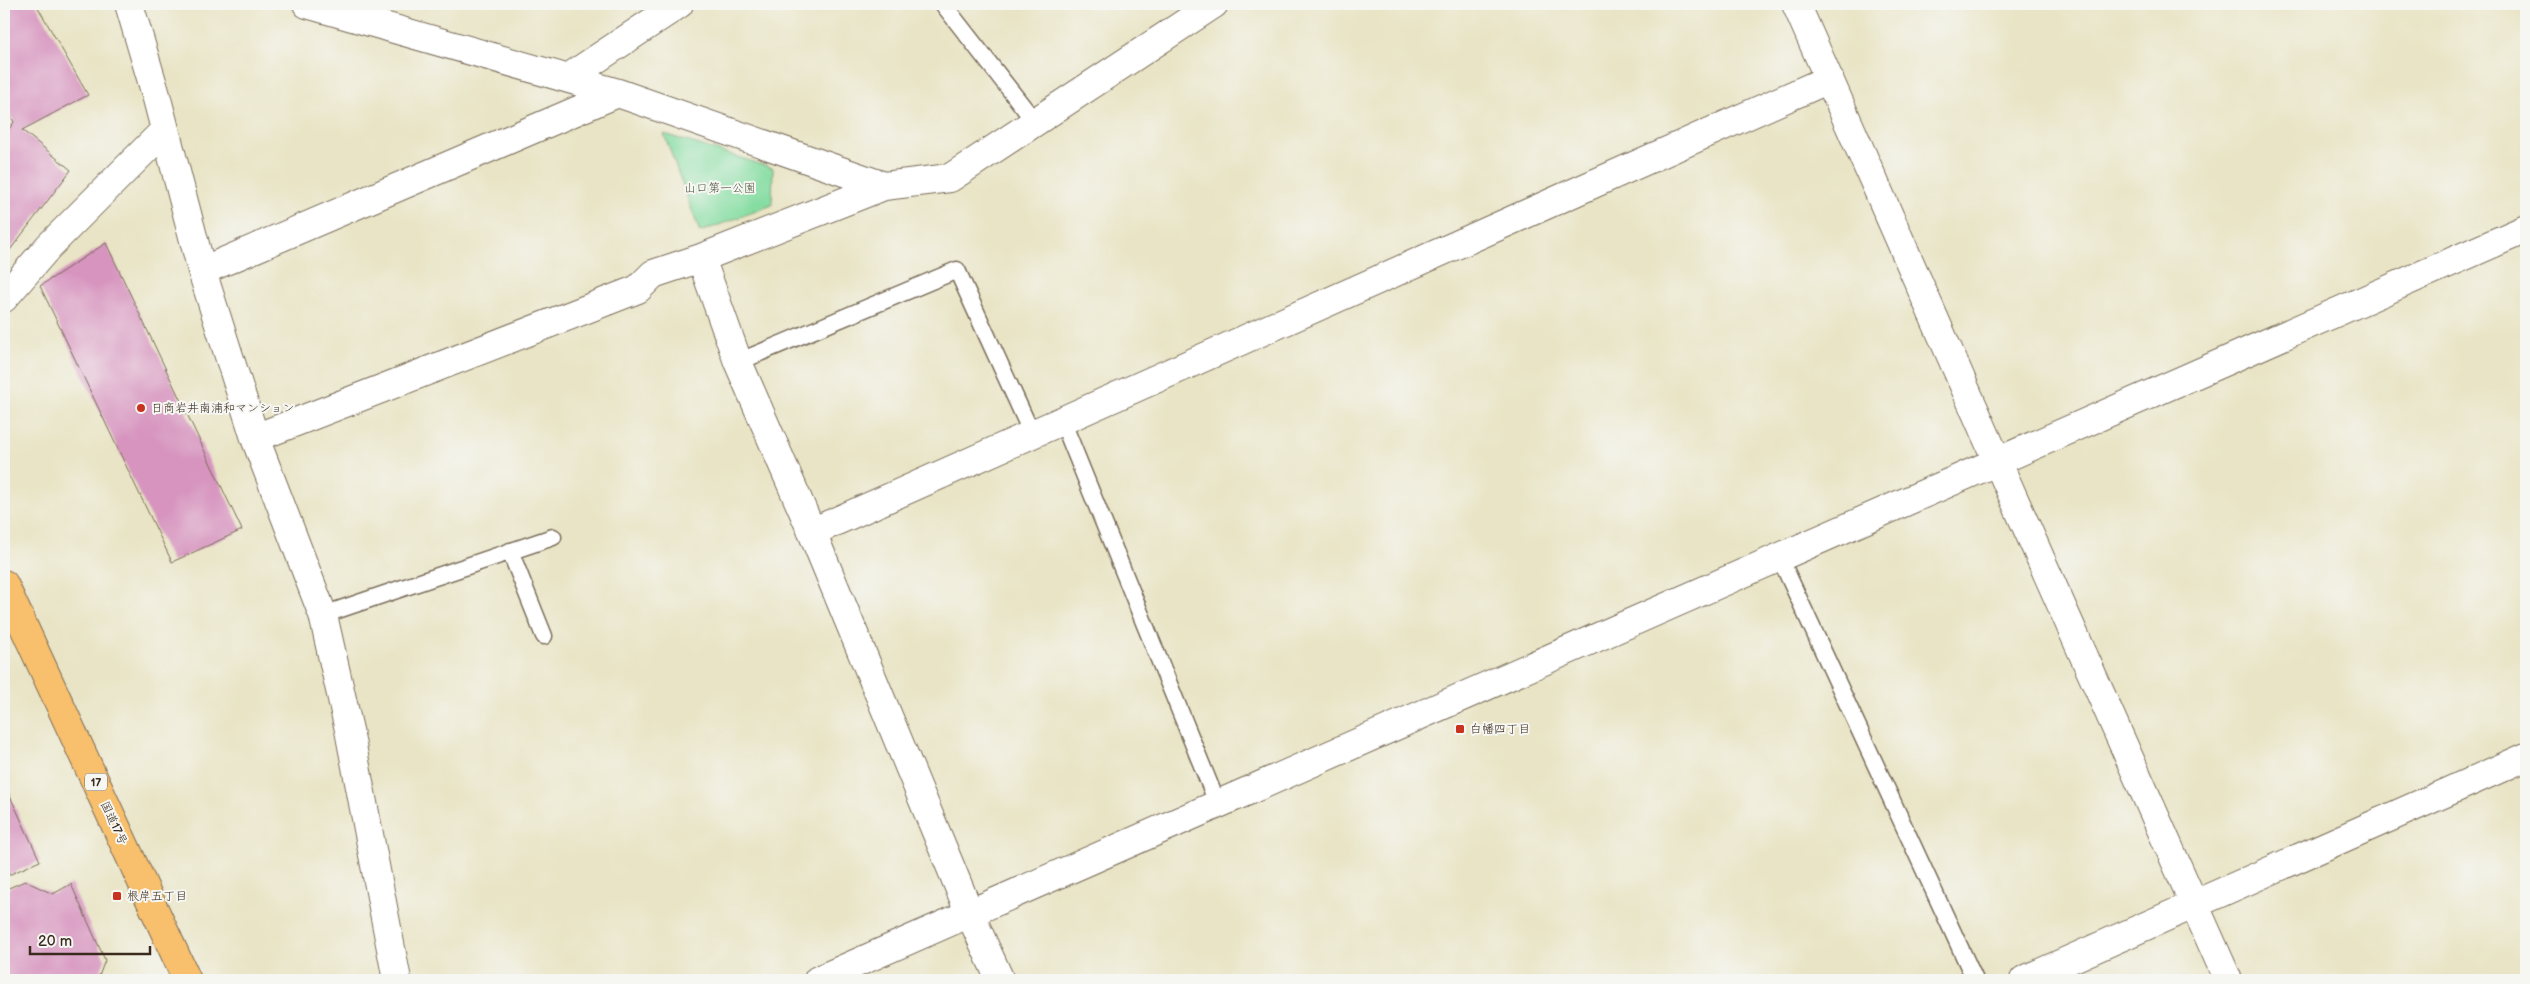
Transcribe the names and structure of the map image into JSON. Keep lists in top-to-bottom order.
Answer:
{
  "streets": {
    "highway": ["17", "国道17号"]
  },
  "parks": ["山口第一公園"],
  "places": {
    "other": ["日商岩井南浦和マンション"],
    "transit": ["白幡四丁目", "根岸五丁目"]
  },
  "scale_bar": "20 m"
}
